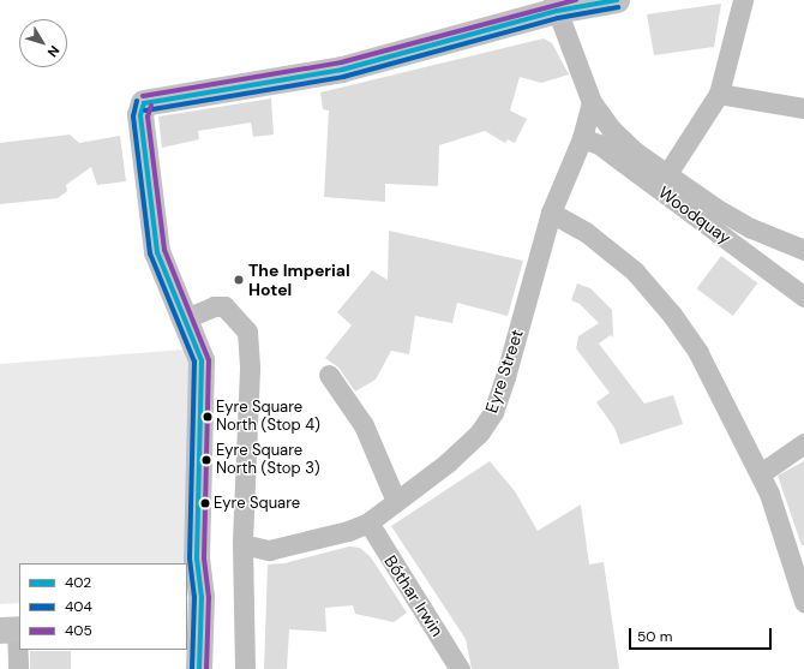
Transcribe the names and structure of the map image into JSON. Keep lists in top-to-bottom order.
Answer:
{
  "streets": {
    "street": ["Woodquay", "Eyre Street", "Bóthar Irwin"]
  },
  "crossings": [
    ["Woodquay", "Eyre Street"],
    ["Eyre Street", "Bóthar Irwin"]
  ],
  "places": [
    "The Imperial Hotel",
    "Eyre Square North (Stop 4)",
    "Eyre Square North (Stop 3)",
    "Eyre Square"
  ],
  "lines": ["transit line 402", "transit line 405", "transit line 404"],
  "legend": ["402", "404", "405"],
  "scale_bar": "50 m",
  "north": "bottom right"
}
